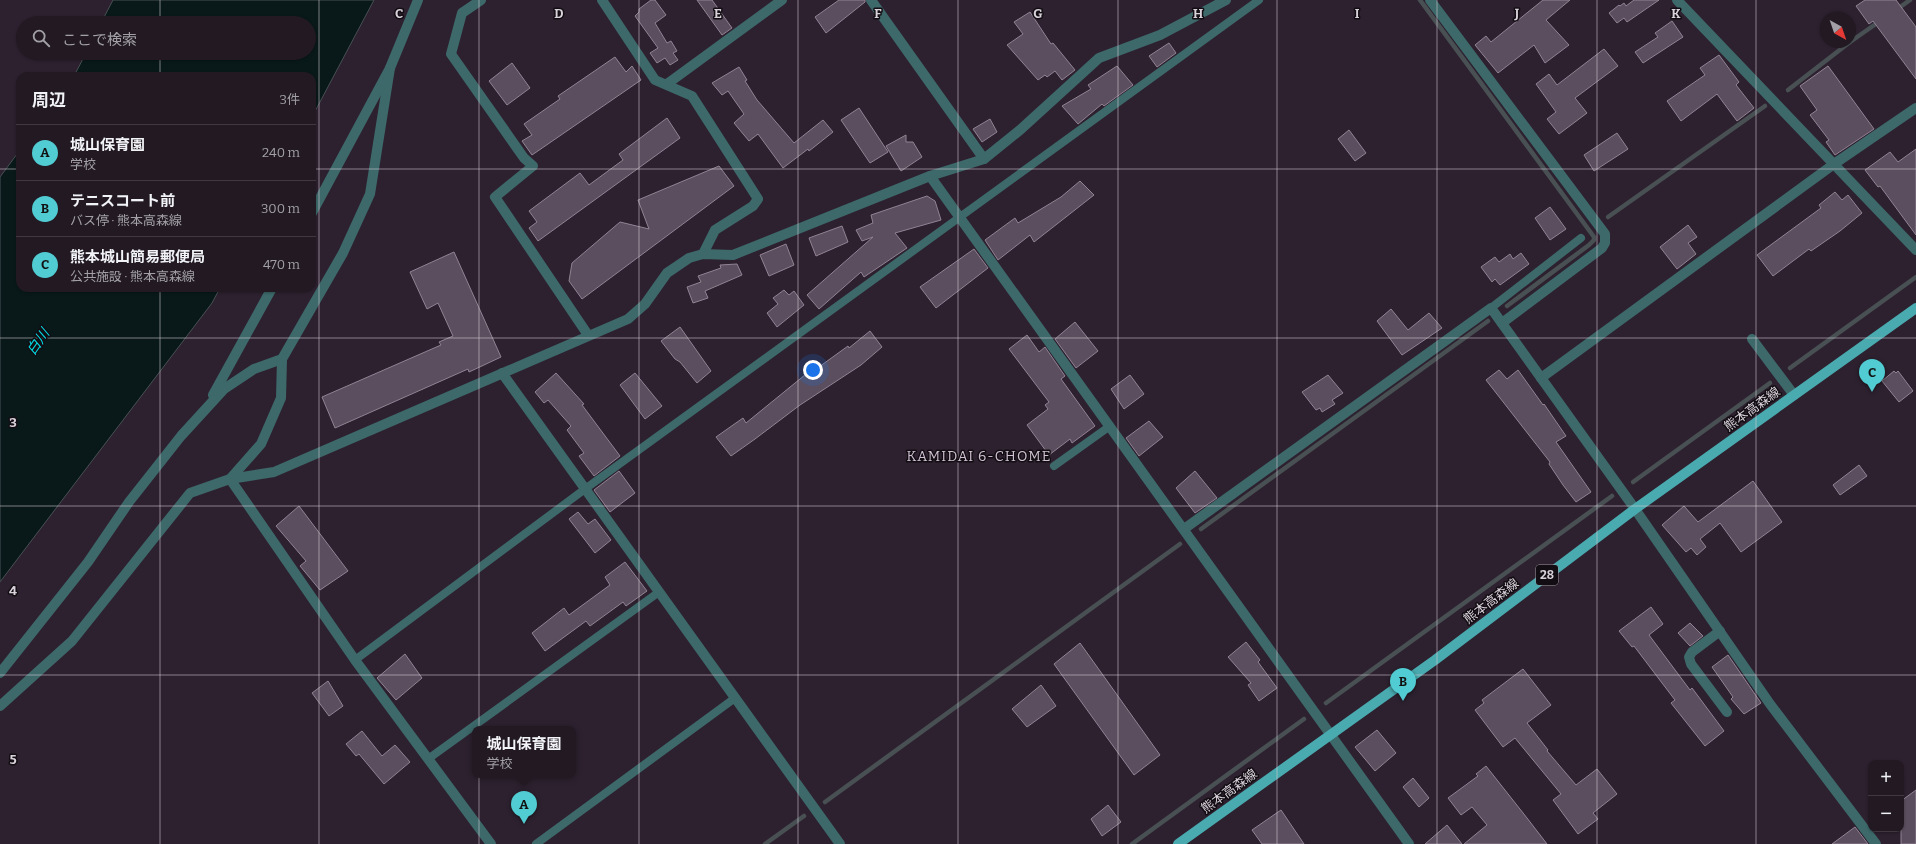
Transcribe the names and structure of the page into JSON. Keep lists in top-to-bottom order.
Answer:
{
  "streets": {
    "main road": ["熊本高森線", "28"]
  },
  "districts": ["KAMIDAI 6-CHOME"],
  "water": ["白川"],
  "north": "bottom right",
  "page": {
    "search": "ここで検索",
    "heading": ["周辺", "3件"],
    "list": [
      {
        "mark": "A",
        "name": "城山保育園",
        "note": "学校",
        "value": "240 m"
      },
      {
        "mark": "B",
        "name": "テニスコート前",
        "note": "バス停 · 熊本高森線",
        "value": "300 m"
      },
      {
        "mark": "C",
        "name": "熊本城山簡易郵便局",
        "note": "公共施設 · 熊本高森線",
        "value": "470 m"
      }
    ],
    "pins": ["C", "B", "A"],
    "popup": ["城山保育園", "学校"],
    "map_buttons": ["+", "−"]
  },
  "grid": {
    "columns": [
      "C",
      "D",
      "E",
      "F",
      "G",
      "H",
      "I",
      "J",
      "K"
    ],
    "rows": ["3", "4", "5"]
  }
}
